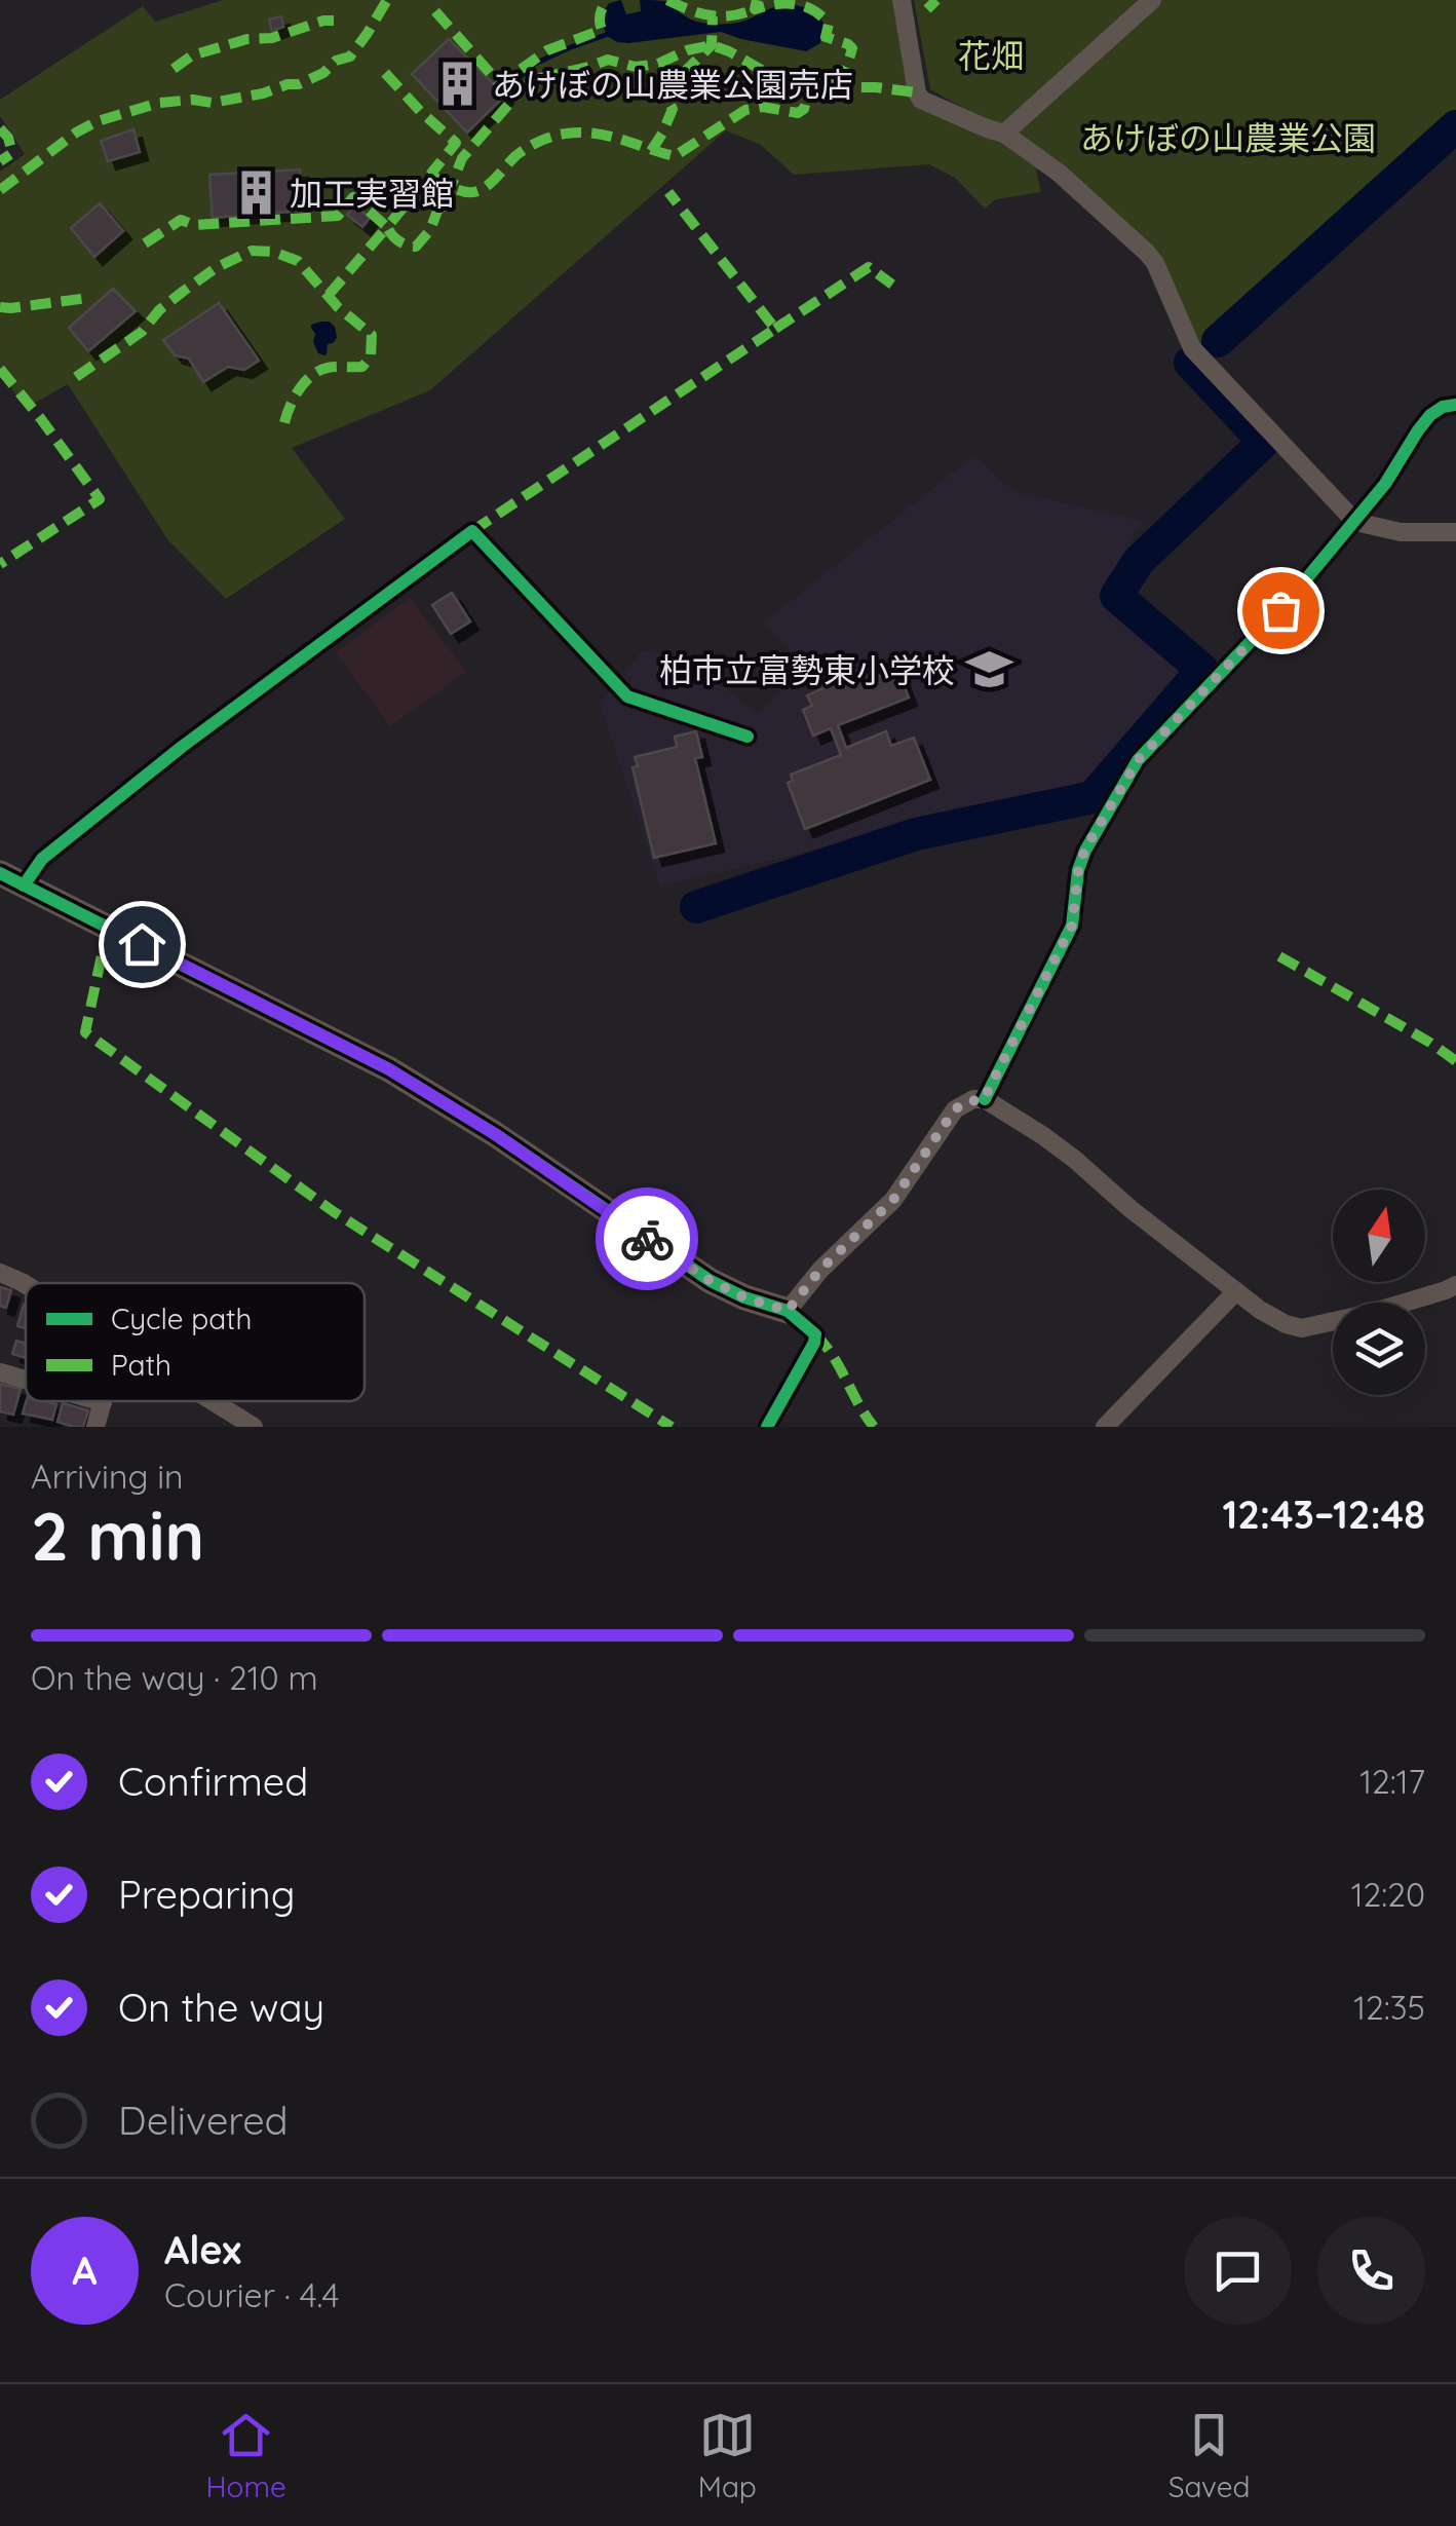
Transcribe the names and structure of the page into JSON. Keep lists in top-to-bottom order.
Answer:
{
  "parks": ["花畑", "あけぼの山農業公園"],
  "places": {
    "building": ["あけぼの山農業公園売店", "加工実習館"],
    "school or university": ["柏市立富勢東小学校"]
  },
  "legend": ["Cycle path", "Path"],
  "north": "top",
  "page": {
    "heading": ["2 min", "Arriving in", "12:43–12:48"],
    "panel": ["Alex", "Courier · 4.4"],
    "bar": "On the way · 210 m",
    "list": [
      ["Confirmed", "12:17"],
      ["Preparing", "12:20"],
      ["On the way", "12:35"],
      "Delivered"
    ],
    "round": "A",
    "tabs": ["Home", "Map", "Saved"]
  }
}
